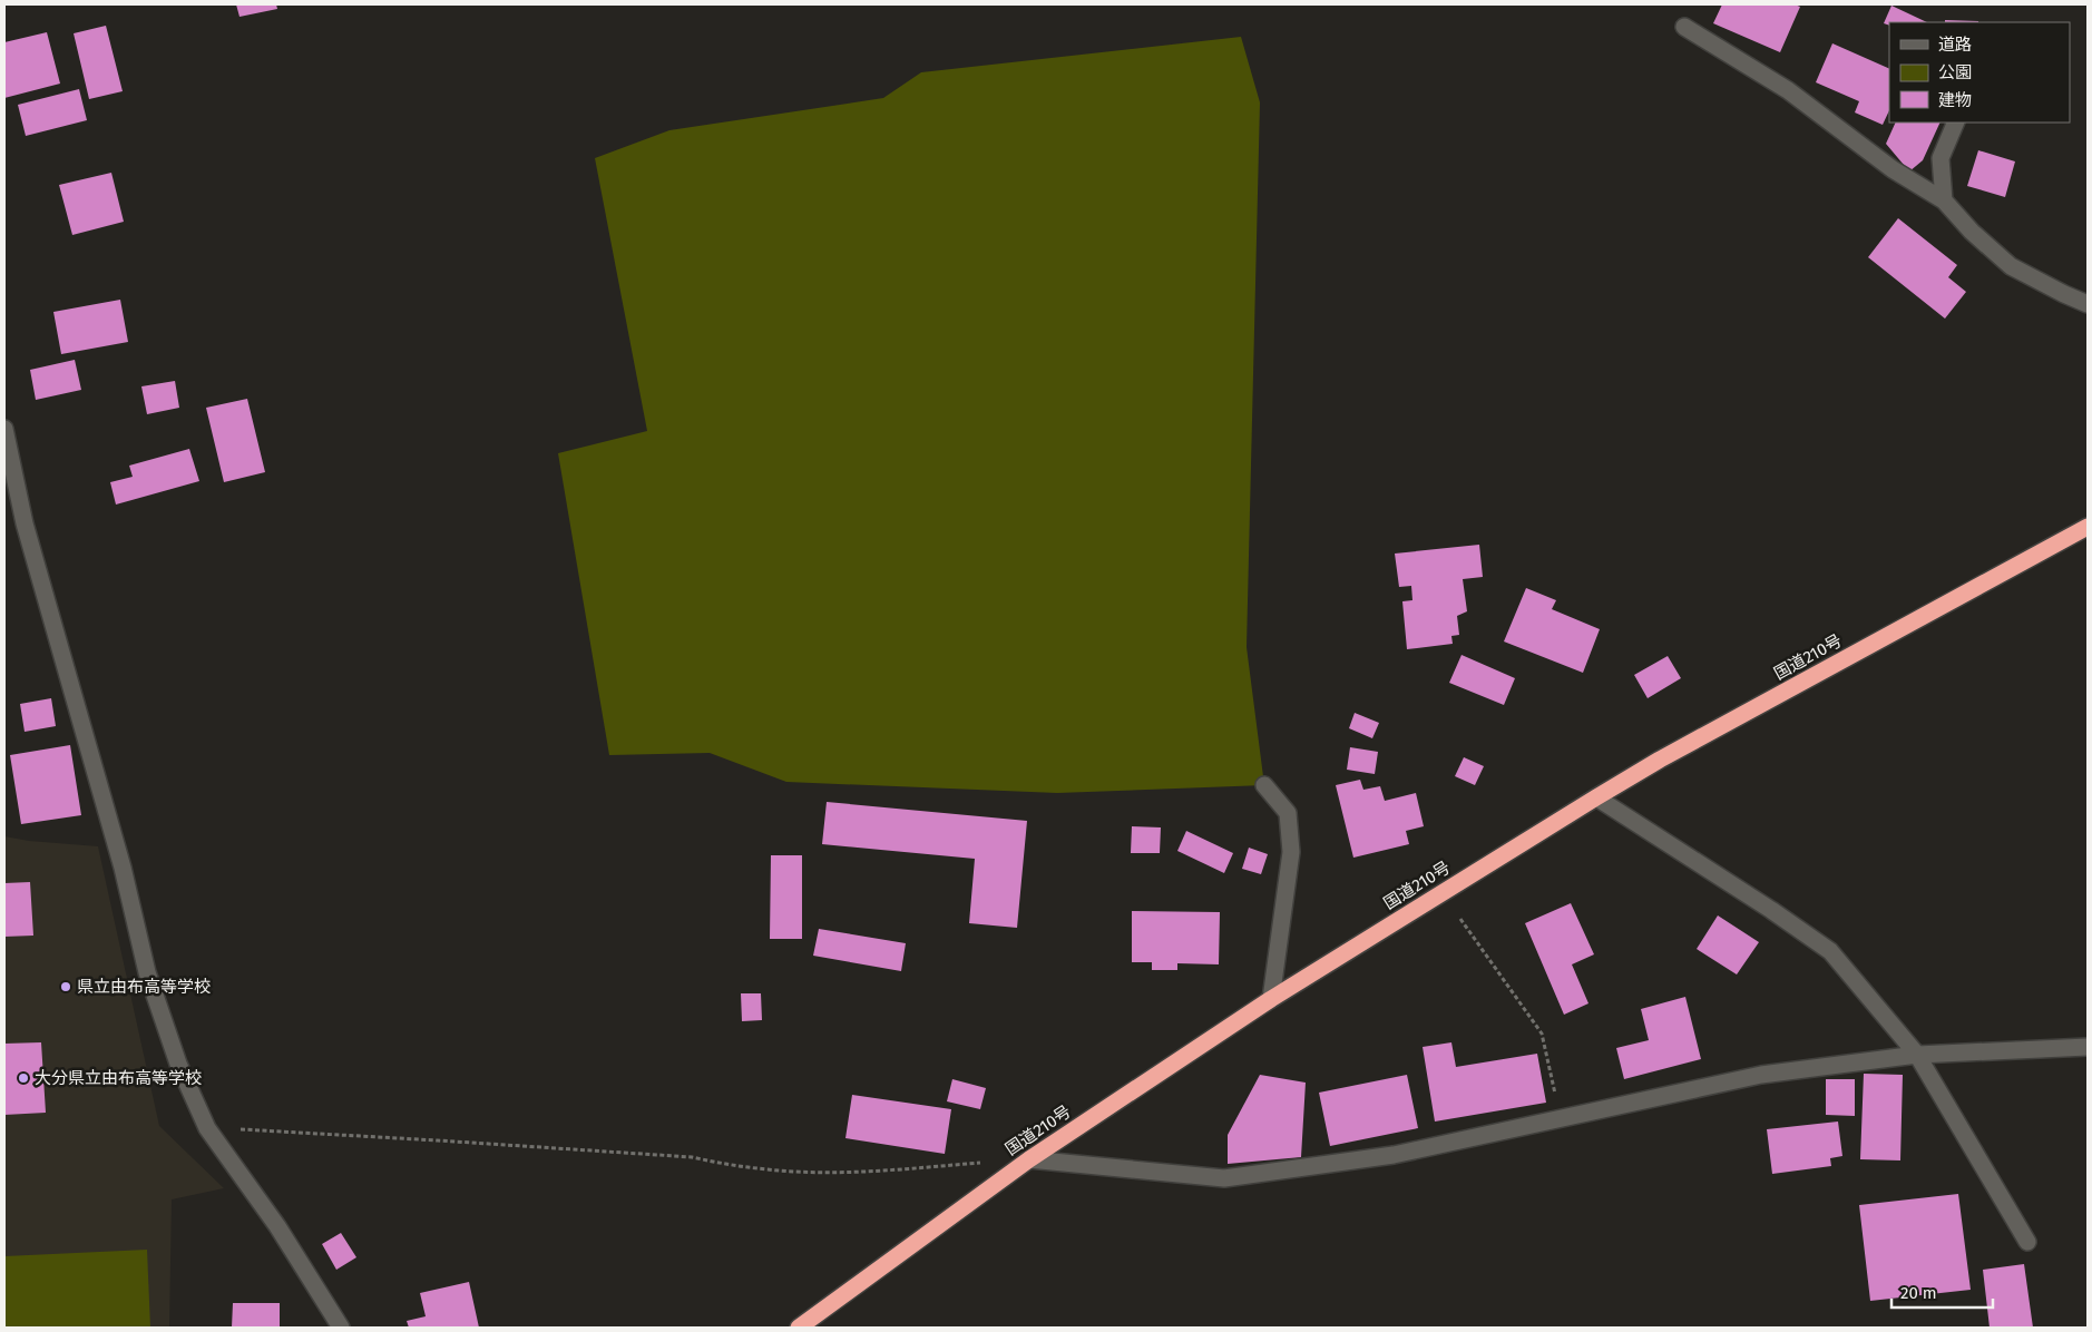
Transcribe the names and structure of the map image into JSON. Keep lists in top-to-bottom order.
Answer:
{
  "streets": {
    "highway": ["国道210号"]
  },
  "places": ["県立由布高等学校", "大分県立由布高等学校"],
  "legend": ["道路", "公園", "建物"],
  "scale_bar": "20 m"
}
